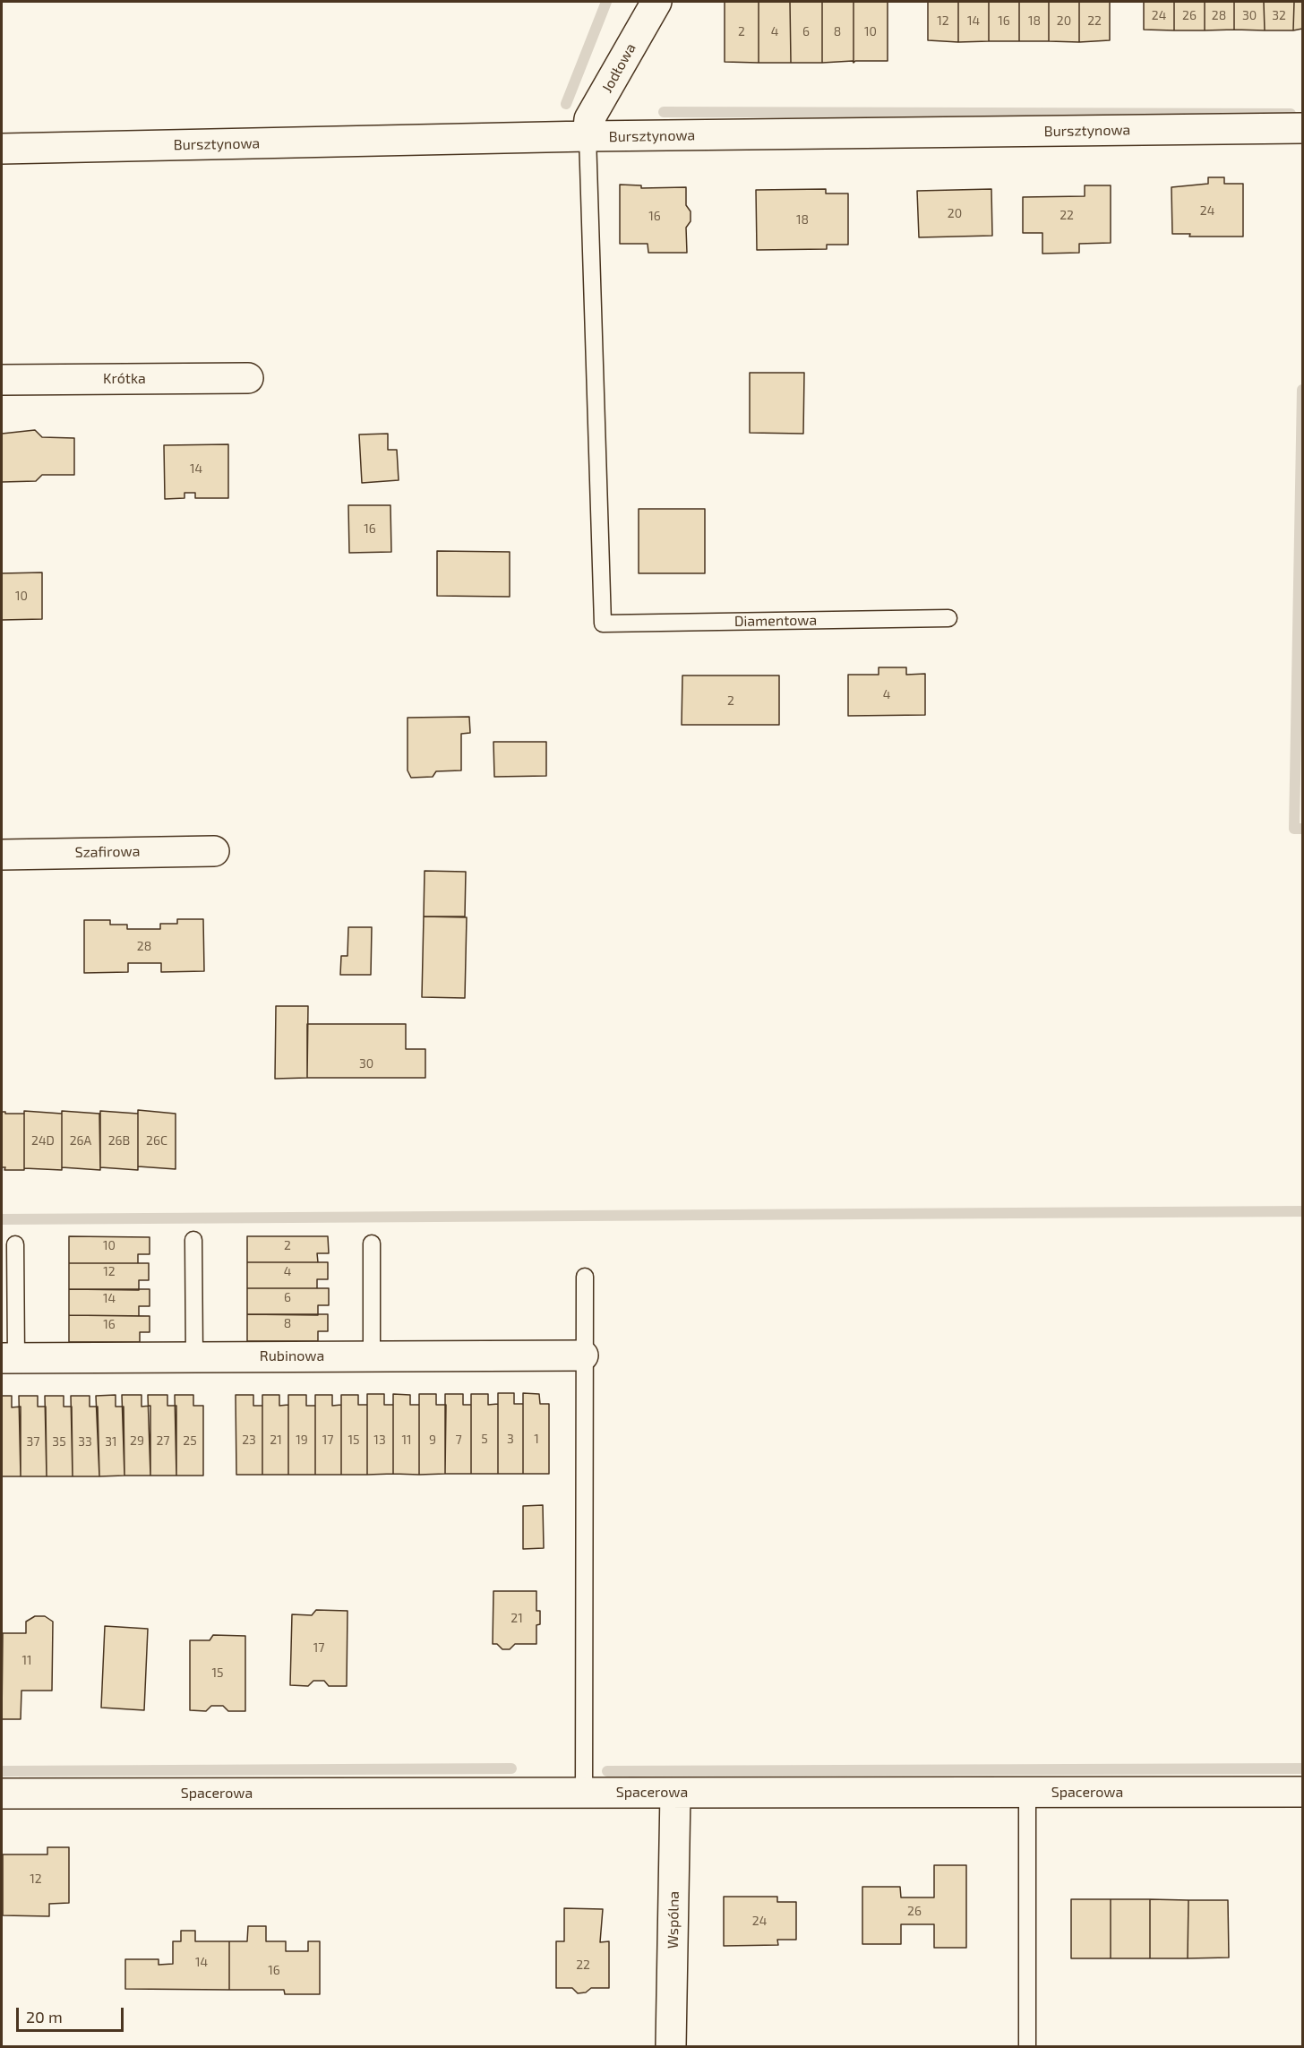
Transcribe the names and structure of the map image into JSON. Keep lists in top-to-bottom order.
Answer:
{
  "streets": {
    "street": [
      "Jodłowa",
      "Bursztynowa",
      "Krótka",
      "Szafirowa",
      "Rubinowa",
      "Spacerowa",
      "Wspólna"
    ],
    "lane": ["Diamentowa"]
  },
  "crossings": [
    ["Jodłowa", "Bursztynowa"],
    ["Jodłowa", "Diamentowa"],
    ["Bursztynowa", "Diamentowa"],
    ["Spacerowa", "Wspólna"]
  ],
  "house_numbers": [
    "24",
    "26",
    "28",
    "30",
    "32",
    "12",
    "14",
    "16",
    "18",
    "20",
    "22",
    "2",
    "4",
    "6",
    "8",
    "10",
    "24",
    "20",
    "22",
    "16",
    "18",
    "14",
    "16",
    "10",
    "4",
    "2",
    "28",
    "30",
    "24D",
    "26A",
    "26B",
    "26C",
    "10",
    "2",
    "12",
    "4",
    "6",
    "14",
    "8",
    "16",
    "5",
    "3",
    "1",
    "23",
    "21",
    "19",
    "17",
    "15",
    "13",
    "11",
    "9",
    "7",
    "29",
    "27",
    "25",
    "37",
    "35",
    "33",
    "31",
    "21",
    "17",
    "11",
    "15",
    "12",
    "26",
    "24",
    "14",
    "22",
    "16"
  ],
  "scale_bar": "20 m"
}
